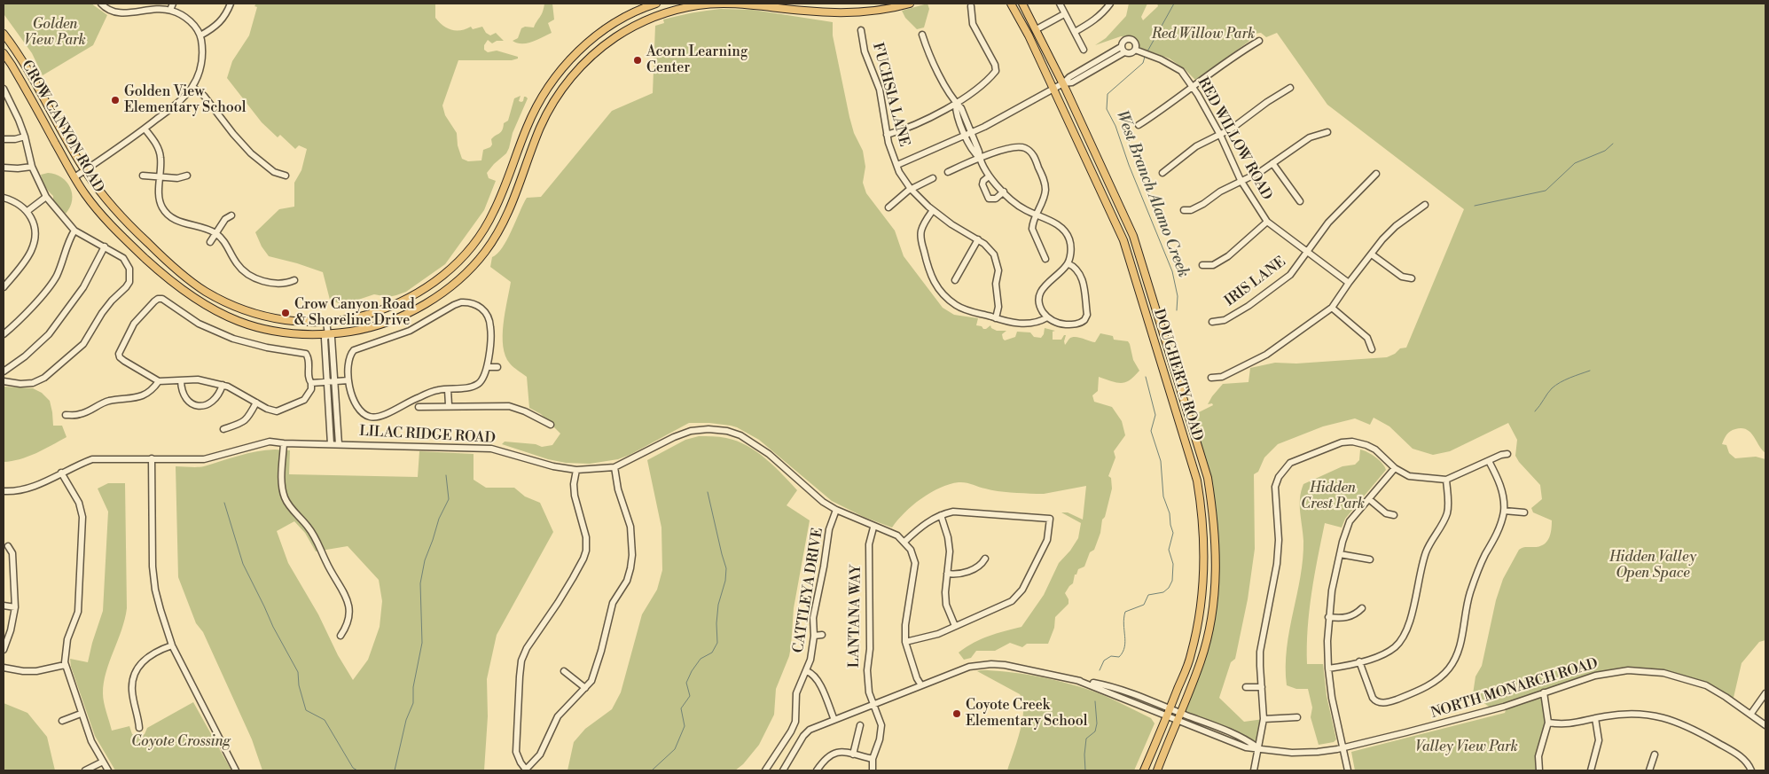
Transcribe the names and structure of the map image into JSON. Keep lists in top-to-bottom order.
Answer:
{
  "streets": {
    "main road": ["CROW CANYON ROAD", "DOUGHERTY ROAD"],
    "street": [
      "FUCHSIA LANE",
      "RED WILLOW ROAD",
      "IRIS LANE",
      "LILAC RIDGE ROAD",
      "CATTLEYA DRIVE",
      "LANTANA WAY",
      "NORTH MONARCH ROAD"
    ]
  },
  "crossings": [
    ["RED WILLOW ROAD", "IRIS LANE"],
    ["DOUGHERTY ROAD", "NORTH MONARCH ROAD"],
    ["LILAC RIDGE ROAD", "CATTLEYA DRIVE"],
    ["LILAC RIDGE ROAD", "LANTANA WAY"]
  ],
  "water": ["West Branch Alamo Creek"],
  "parks": [
    "Golden View Park",
    "Red Willow Park",
    "Hidden Crest Park",
    "Hidden Valley Open Space",
    "Coyote Crossing",
    "Valley View Park"
  ],
  "places": [
    "Acorn Learning Center",
    "Golden View Elementary School",
    "Crow Canyon Road & Shoreline Drive",
    "Coyote Creek Elementary School"
  ]
}
